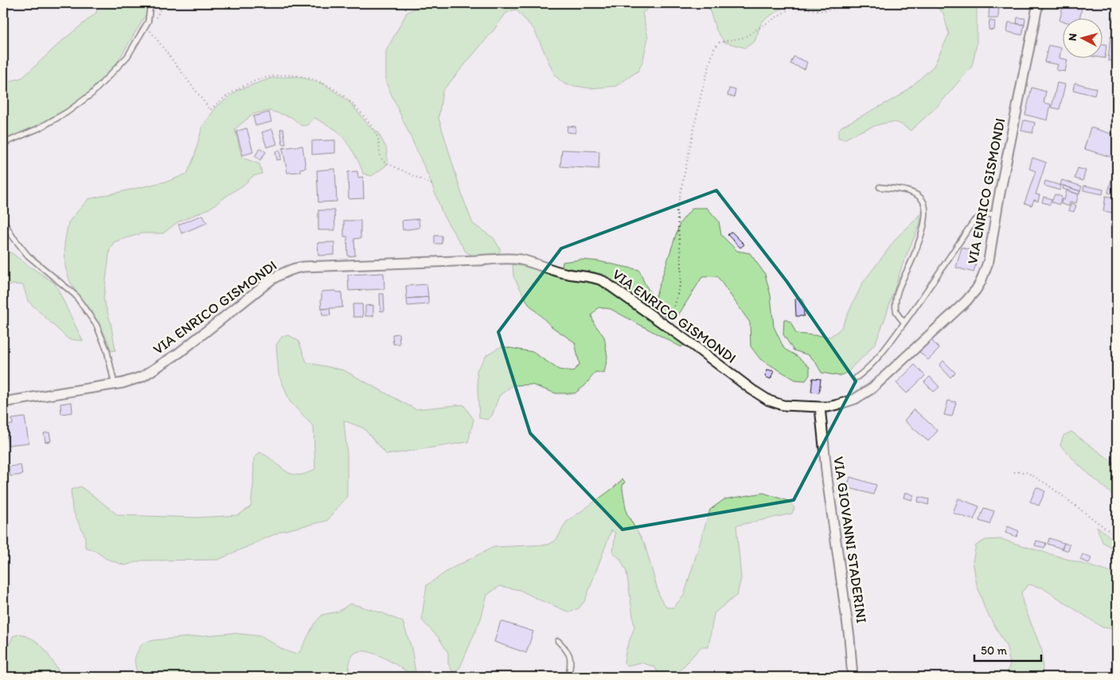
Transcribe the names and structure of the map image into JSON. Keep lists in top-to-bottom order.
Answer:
{
  "streets": {
    "street": ["VIA ENRICO GISMONDI", "VIA GIOVANNI STADERINI"]
  },
  "crossings": [
    ["VIA ENRICO GISMONDI", "VIA GIOVANNI STADERINI"]
  ],
  "scale_bar": "50 m",
  "north": "left"
}
